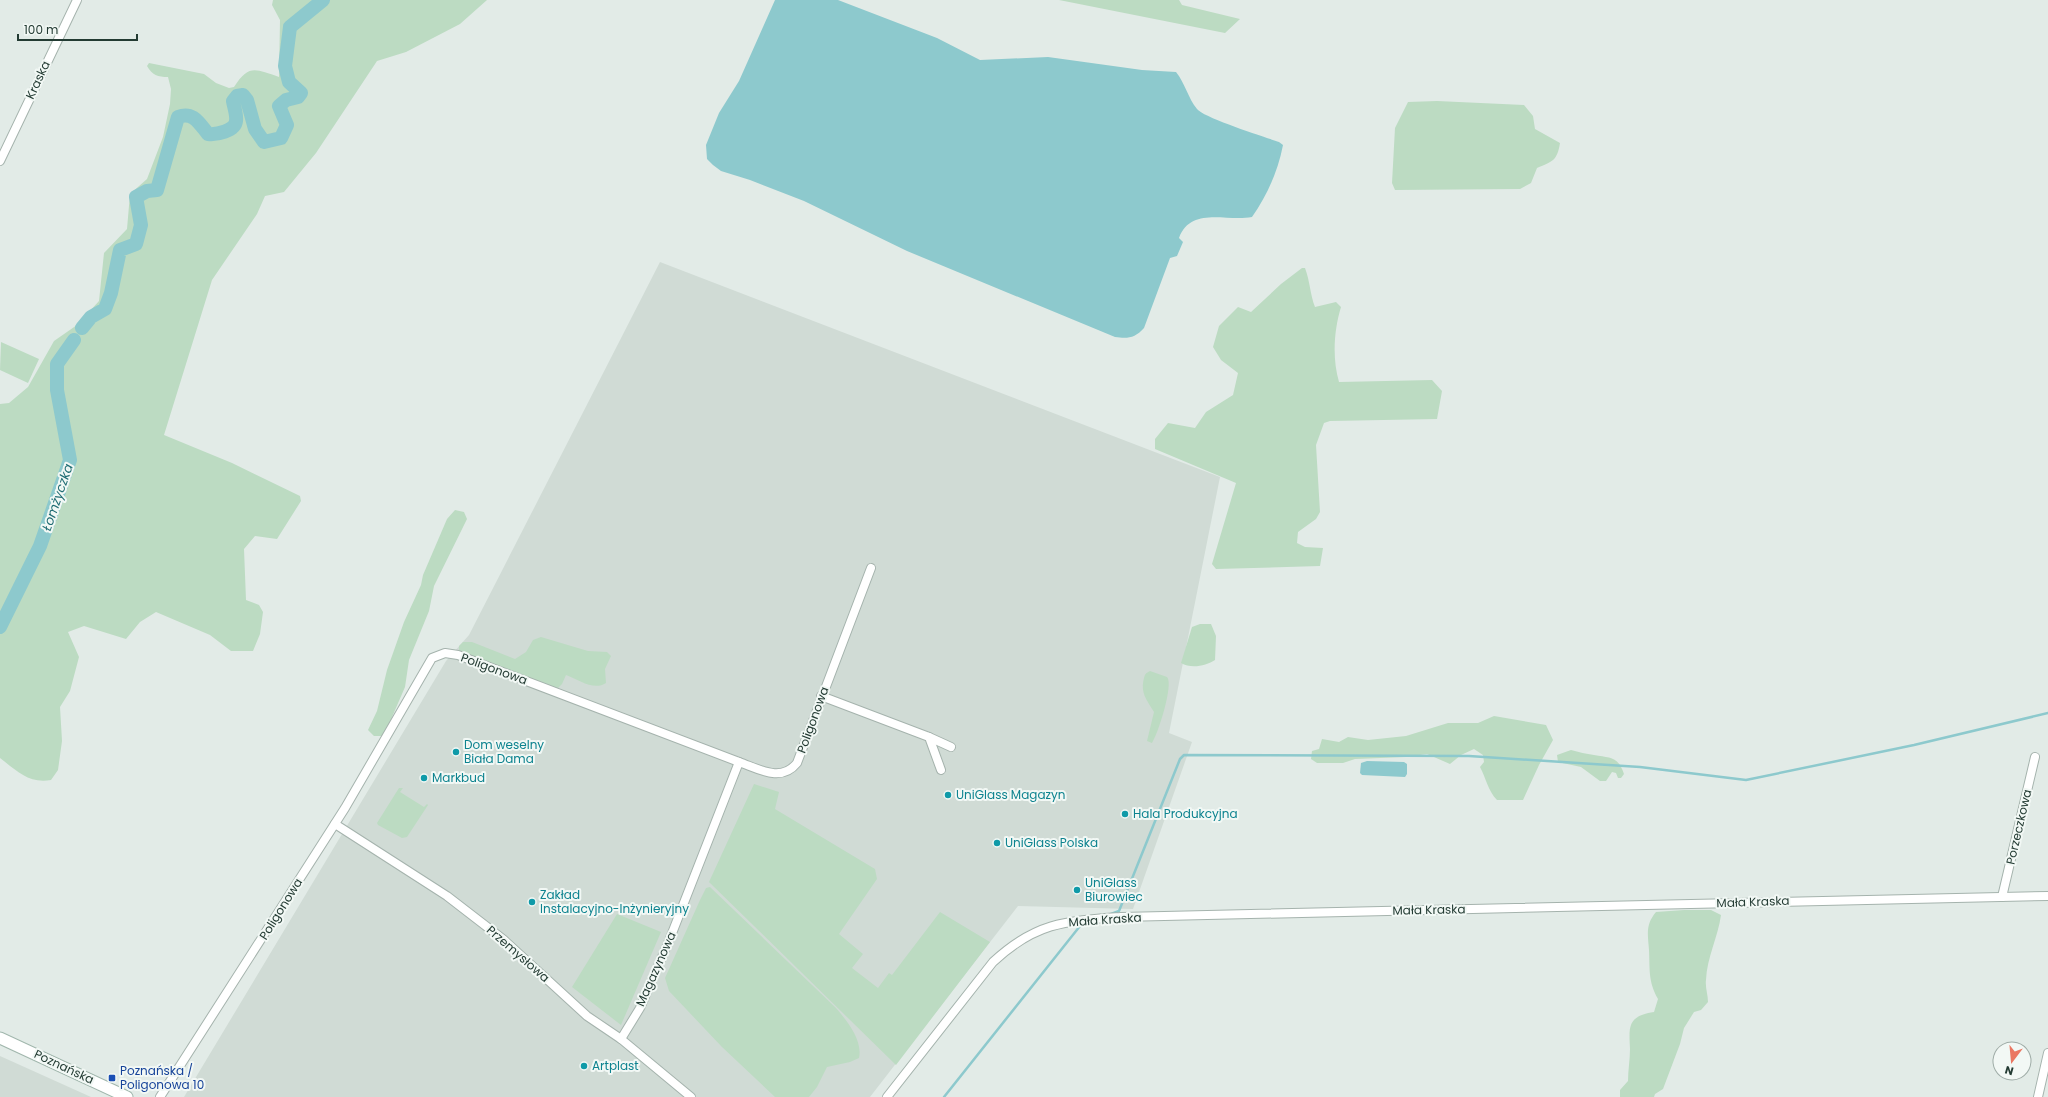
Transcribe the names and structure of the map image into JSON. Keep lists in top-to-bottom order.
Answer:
{
  "streets": {
    "main road": ["Poznańska"],
    "street": [
      "Kraska",
      "Poligonowa",
      "Porzeczkowa",
      "Mała Kraska",
      "Przemysłowa",
      "Magazynowa"
    ]
  },
  "crossings": [
    ["Poligonowa", "Przemysłowa"],
    ["Poligonowa", "Magazynowa"],
    ["Porzeczkowa", "Mała Kraska"],
    ["Przemysłowa", "Magazynowa"]
  ],
  "water": ["Łomżyczka"],
  "places": {
    "other": [
      "Dom weselny Biała Dama",
      "Markbud",
      "UniGlass Magazyn",
      "Hala Produkcyjna",
      "UniGlass Polska",
      "UniGlass Biurowiec",
      "Zakład Instalacyjno-Inżynieryjny",
      "Artplast"
    ],
    "transit": ["Poznańska / Poligonowa 10"]
  },
  "scale_bar": "100 m",
  "north": "bottom"
}
